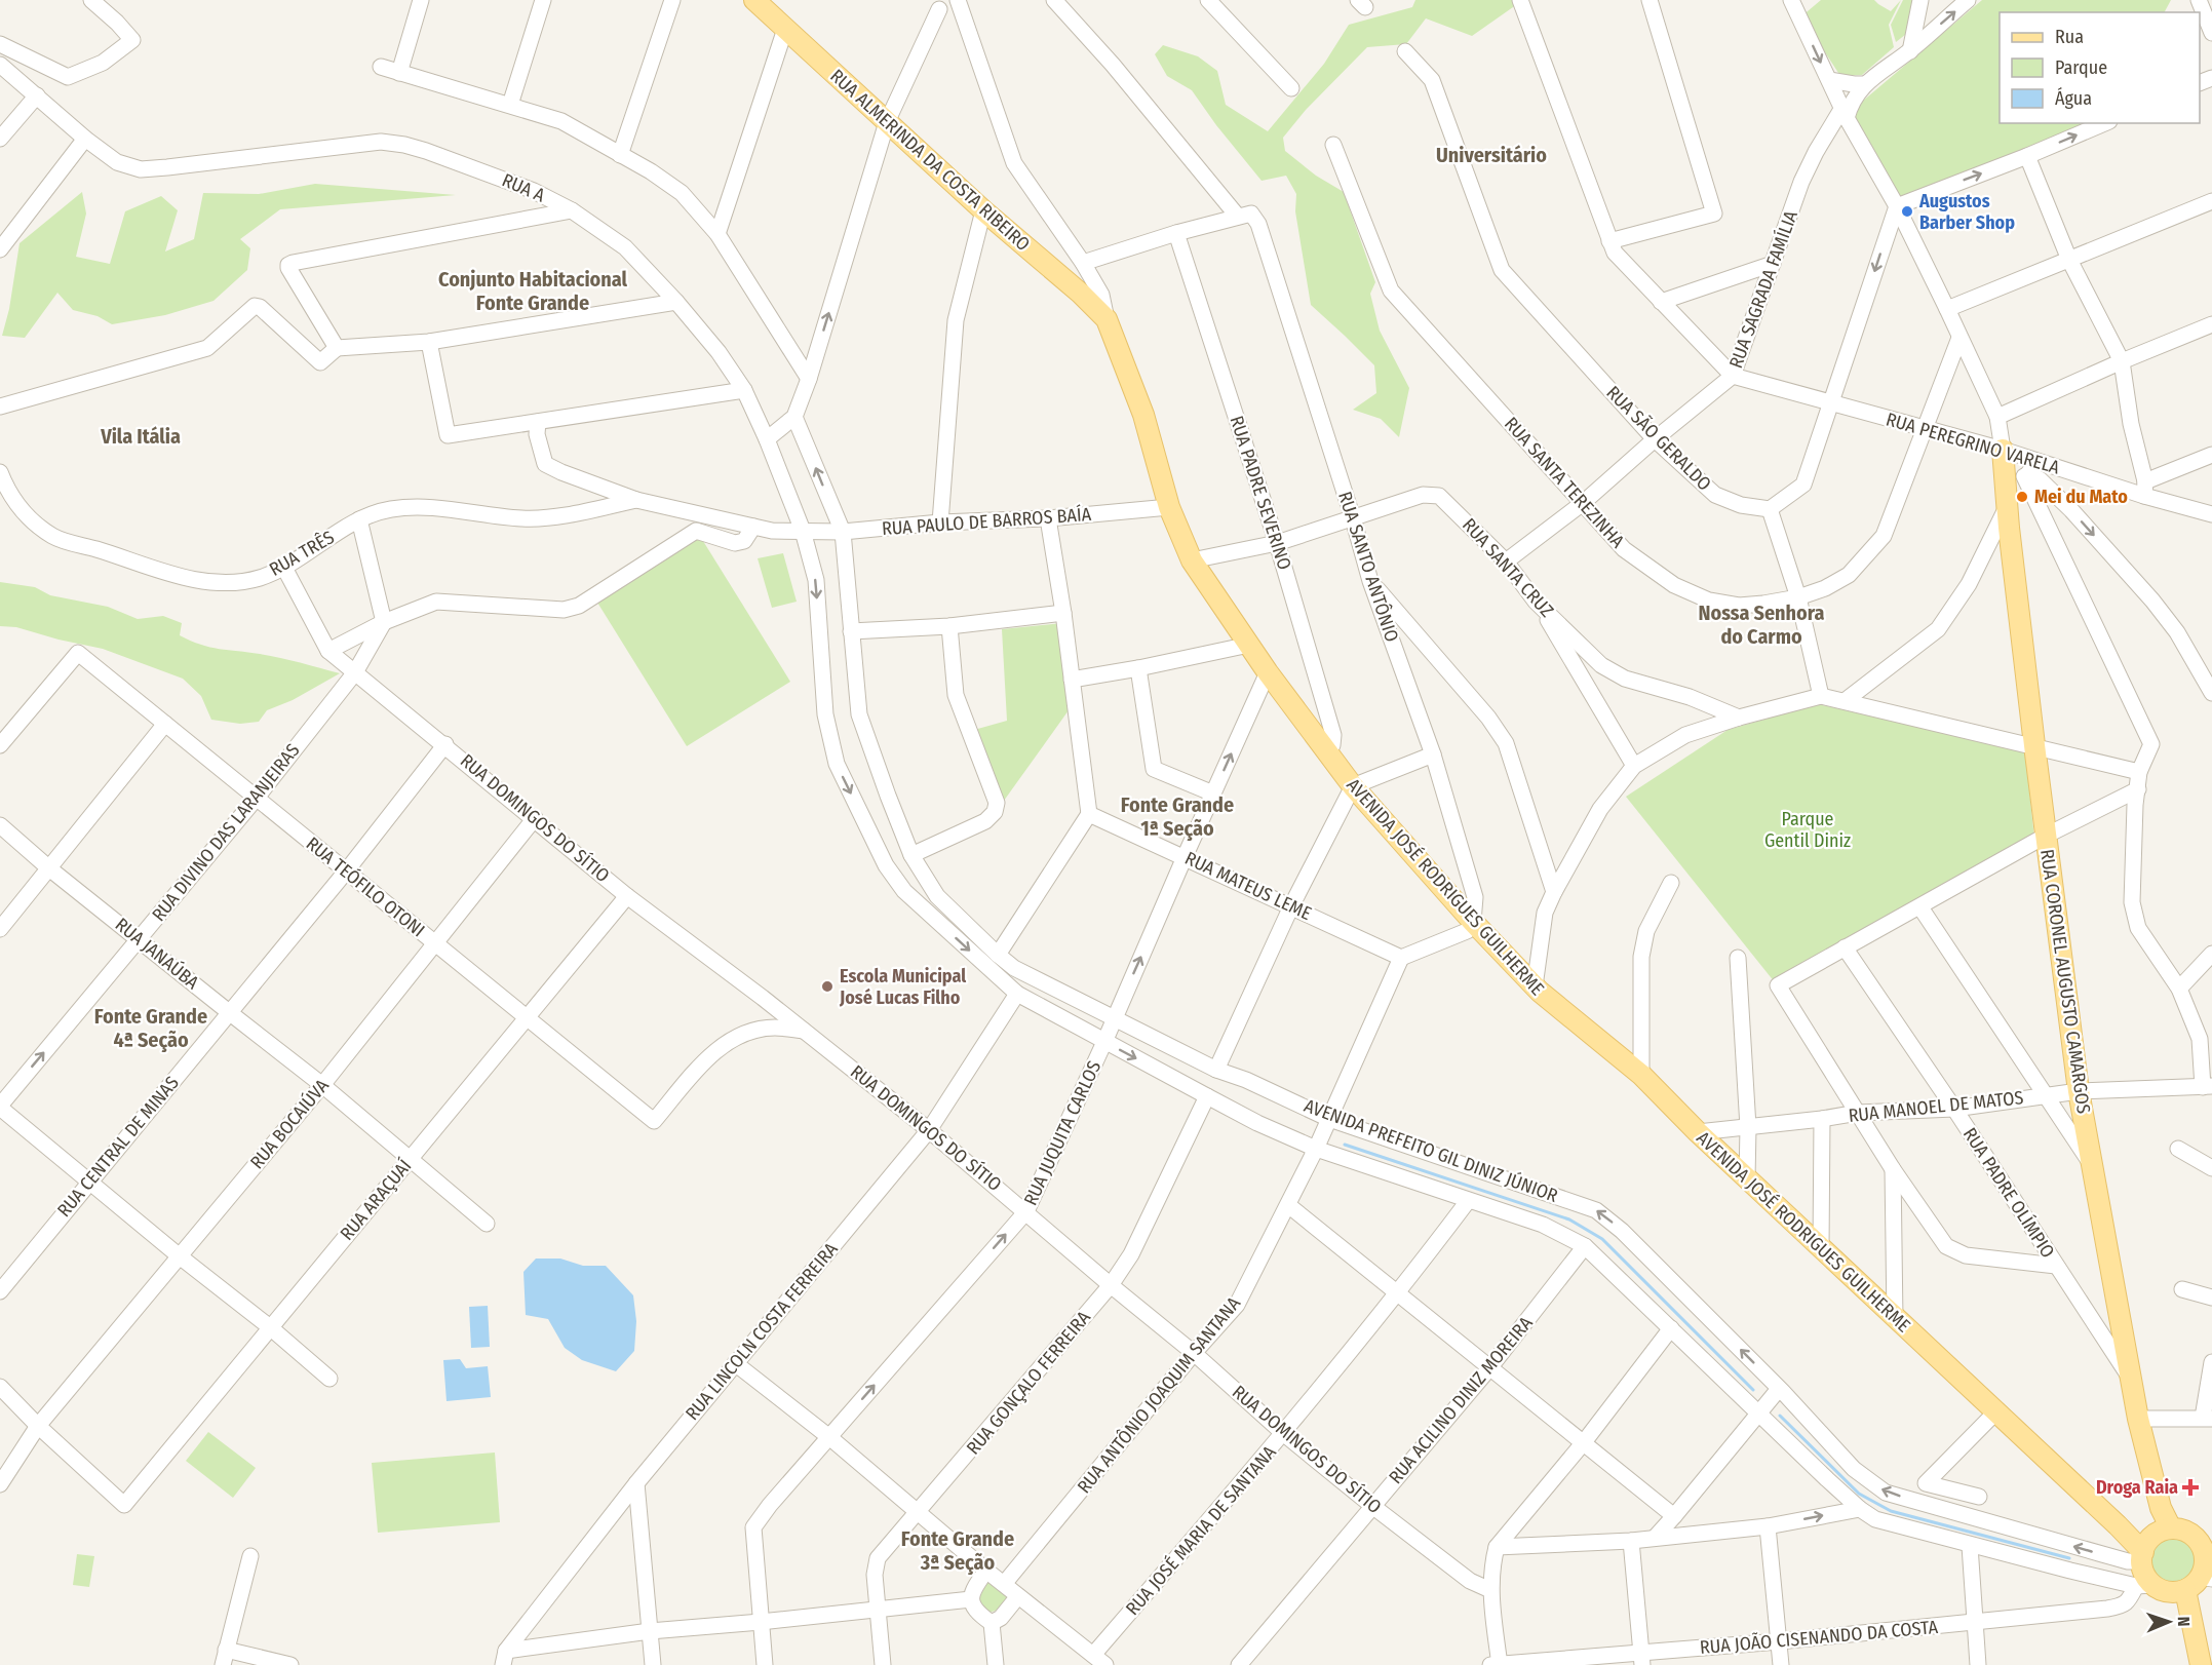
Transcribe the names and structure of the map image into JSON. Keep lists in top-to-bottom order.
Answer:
{
  "streets": {
    "main road": ["RUA ALMERINDA DA COSTA RIBEIRO", "AVENIDA JOSÉ RODRIGUES GUILHERME", "RUA CORONEL AUGUSTO CAMARGOS"],
    "street": [
      "RUA A",
      "RUA SAGRADA FAMÍLIA",
      "RUA SÃO GERALDO",
      "RUA PEREGRINO VARELA",
      "RUA SANTA TEREZINHA",
      "RUA PADRE SEVERINO",
      "RUA PAULO DE BARROS BAÍA",
      "RUA TRÊS",
      "RUA SANTO ANTÔNIO",
      "RUA SANTA CRUZ",
      "RUA DOMINGOS DO SÍTIO",
      "RUA DIVINO DAS LARANJEIRAS",
      "RUA MATEUS LEME",
      "RUA TEÓFILO OTONI",
      "RUA JANAÚBA",
      "RUA MANOEL DE MATOS",
      "RUA BOCAIÚVA",
      "RUA JUQUITA CARLOS",
      "RUA CENTRAL DE MINAS",
      "AVENIDA PREFEITO GIL DINIZ JÚNIOR",
      "RUA PADRE OLÍMPIO",
      "RUA ARAÇUAÍ",
      "RUA LINCOLN COSTA FERREIRA",
      "RUA GONÇALO FERREIRA",
      "RUA ANTÔNIO JOAQUIM SANTANA",
      "RUA ACILINO DINIZ MOREIRA",
      "RUA JOSÉ MARIA DE SANTANA",
      "RUA JOÃO CISENANDO DA COSTA"
    ]
  },
  "crossings": [
    ["RUA ALMERINDA DA COSTA RIBEIRO", "AVENIDA JOSÉ RODRIGUES GUILHERME"],
    ["RUA A", "RUA PAULO DE BARROS BAÍA"],
    ["RUA A", "AVENIDA PREFEITO GIL DINIZ JÚNIOR"],
    ["RUA SAGRADA FAMÍLIA", "RUA SÃO GERALDO"],
    ["RUA SAGRADA FAMÍLIA", "RUA PEREGRINO VARELA"],
    ["RUA SAGRADA FAMÍLIA", "RUA SANTA TEREZINHA"],
    ["RUA SAGRADA FAMÍLIA", "RUA SANTA CRUZ"],
    ["RUA PEREGRINO VARELA", "RUA SANTA TEREZINHA"],
    ["RUA PEREGRINO VARELA", "RUA CORONEL AUGUSTO CAMARGOS"],
    ["RUA PADRE SEVERINO", "RUA SANTA CRUZ"],
    ["RUA PADRE SEVERINO", "AVENIDA JOSÉ RODRIGUES GUILHERME"],
    ["RUA PAULO DE BARROS BAÍA", "RUA TRÊS"],
    ["RUA PAULO DE BARROS BAÍA", "AVENIDA JOSÉ RODRIGUES GUILHERME"],
    ["RUA PAULO DE BARROS BAÍA", "AVENIDA PREFEITO GIL DINIZ JÚNIOR"],
    ["RUA SANTO ANTÔNIO", "RUA SANTA CRUZ"],
    ["RUA SANTO ANTÔNIO", "AVENIDA JOSÉ RODRIGUES GUILHERME"],
    ["RUA SANTA CRUZ", "AVENIDA JOSÉ RODRIGUES GUILHERME"],
    ["RUA DOMINGOS DO SÍTIO", "RUA DIVINO DAS LARANJEIRAS"],
    ["RUA DOMINGOS DO SÍTIO", "RUA TEÓFILO OTONI"],
    ["RUA DOMINGOS DO SÍTIO", "RUA BOCAIÚVA"],
    ["RUA DOMINGOS DO SÍTIO", "RUA JUQUITA CARLOS"],
    ["RUA DOMINGOS DO SÍTIO", "RUA CENTRAL DE MINAS"],
    ["RUA DOMINGOS DO SÍTIO", "RUA ARAÇUAÍ"],
    ["RUA DOMINGOS DO SÍTIO", "RUA LINCOLN COSTA FERREIRA"],
    ["RUA DOMINGOS DO SÍTIO", "RUA GONÇALO FERREIRA"],
    ["RUA DOMINGOS DO SÍTIO", "RUA ANTÔNIO JOAQUIM SANTANA"],
    ["RUA DOMINGOS DO SÍTIO", "RUA ACILINO DINIZ MOREIRA"],
    ["RUA DOMINGOS DO SÍTIO", "RUA JOSÉ MARIA DE SANTANA"],
    ["RUA DIVINO DAS LARANJEIRAS", "RUA TEÓFILO OTONI"],
    ["RUA DIVINO DAS LARANJEIRAS", "RUA JANAÚBA"],
    ["RUA MATEUS LEME", "RUA JUQUITA CARLOS"],
    ["RUA MATEUS LEME", "RUA ANTÔNIO JOAQUIM SANTANA"],
    ["RUA TEÓFILO OTONI", "RUA BOCAIÚVA"],
    ["RUA TEÓFILO OTONI", "RUA CENTRAL DE MINAS"],
    ["RUA TEÓFILO OTONI", "RUA ARAÇUAÍ"],
    ["AVENIDA JOSÉ RODRIGUES GUILHERME", "RUA CORONEL AUGUSTO CAMARGOS"],
    ["AVENIDA JOSÉ RODRIGUES GUILHERME", "RUA MANOEL DE MATOS"],
    ["AVENIDA JOSÉ RODRIGUES GUILHERME", "RUA JUQUITA CARLOS"],
    ["AVENIDA JOSÉ RODRIGUES GUILHERME", "AVENIDA PREFEITO GIL DINIZ JÚNIOR"],
    ["AVENIDA JOSÉ RODRIGUES GUILHERME", "RUA JOÃO CISENANDO DA COSTA"],
    ["RUA JANAÚBA", "RUA BOCAIÚVA"],
    ["RUA JANAÚBA", "RUA CENTRAL DE MINAS"],
    ["RUA JANAÚBA", "RUA ARAÇUAÍ"],
    ["RUA CORONEL AUGUSTO CAMARGOS", "RUA MANOEL DE MATOS"],
    ["RUA CORONEL AUGUSTO CAMARGOS", "AVENIDA PREFEITO GIL DINIZ JÚNIOR"],
    ["RUA CORONEL AUGUSTO CAMARGOS", "RUA PADRE OLÍMPIO"],
    ["RUA CORONEL AUGUSTO CAMARGOS", "RUA JOÃO CISENANDO DA COSTA"],
    ["RUA MANOEL DE MATOS", "RUA PADRE OLÍMPIO"],
    ["RUA BOCAIÚVA", "RUA ARAÇUAÍ"],
    ["RUA JUQUITA CARLOS", "AVENIDA PREFEITO GIL DINIZ JÚNIOR"],
    ["AVENIDA PREFEITO GIL DINIZ JÚNIOR", "RUA LINCOLN COSTA FERREIRA"],
    ["AVENIDA PREFEITO GIL DINIZ JÚNIOR", "RUA GONÇALO FERREIRA"],
    ["AVENIDA PREFEITO GIL DINIZ JÚNIOR", "RUA ANTÔNIO JOAQUIM SANTANA"],
    ["AVENIDA PREFEITO GIL DINIZ JÚNIOR", "RUA ACILINO DINIZ MOREIRA"],
    ["AVENIDA PREFEITO GIL DINIZ JÚNIOR", "RUA JOSÉ MARIA DE SANTANA"],
    ["AVENIDA PREFEITO GIL DINIZ JÚNIOR", "RUA JOÃO CISENANDO DA COSTA"]
  ],
  "districts": [
    "Universitário",
    "Conjunto Habitacional Fonte Grande",
    "Vila Itália",
    "Nossa Senhora do Carmo",
    "Fonte Grande 1ª Seção",
    "Fonte Grande 4ª Seção",
    "Fonte Grande 3ª Seção"
  ],
  "parks": ["Parque Gentil Diniz"],
  "places": {
    "other": ["Augustos Barber Shop", "Mei du Mato", "Escola Municipal José Lucas Filho"],
    "health": ["Droga Raia"]
  },
  "legend": ["Rua", "Parque", "Água"],
  "north": "right"
}
